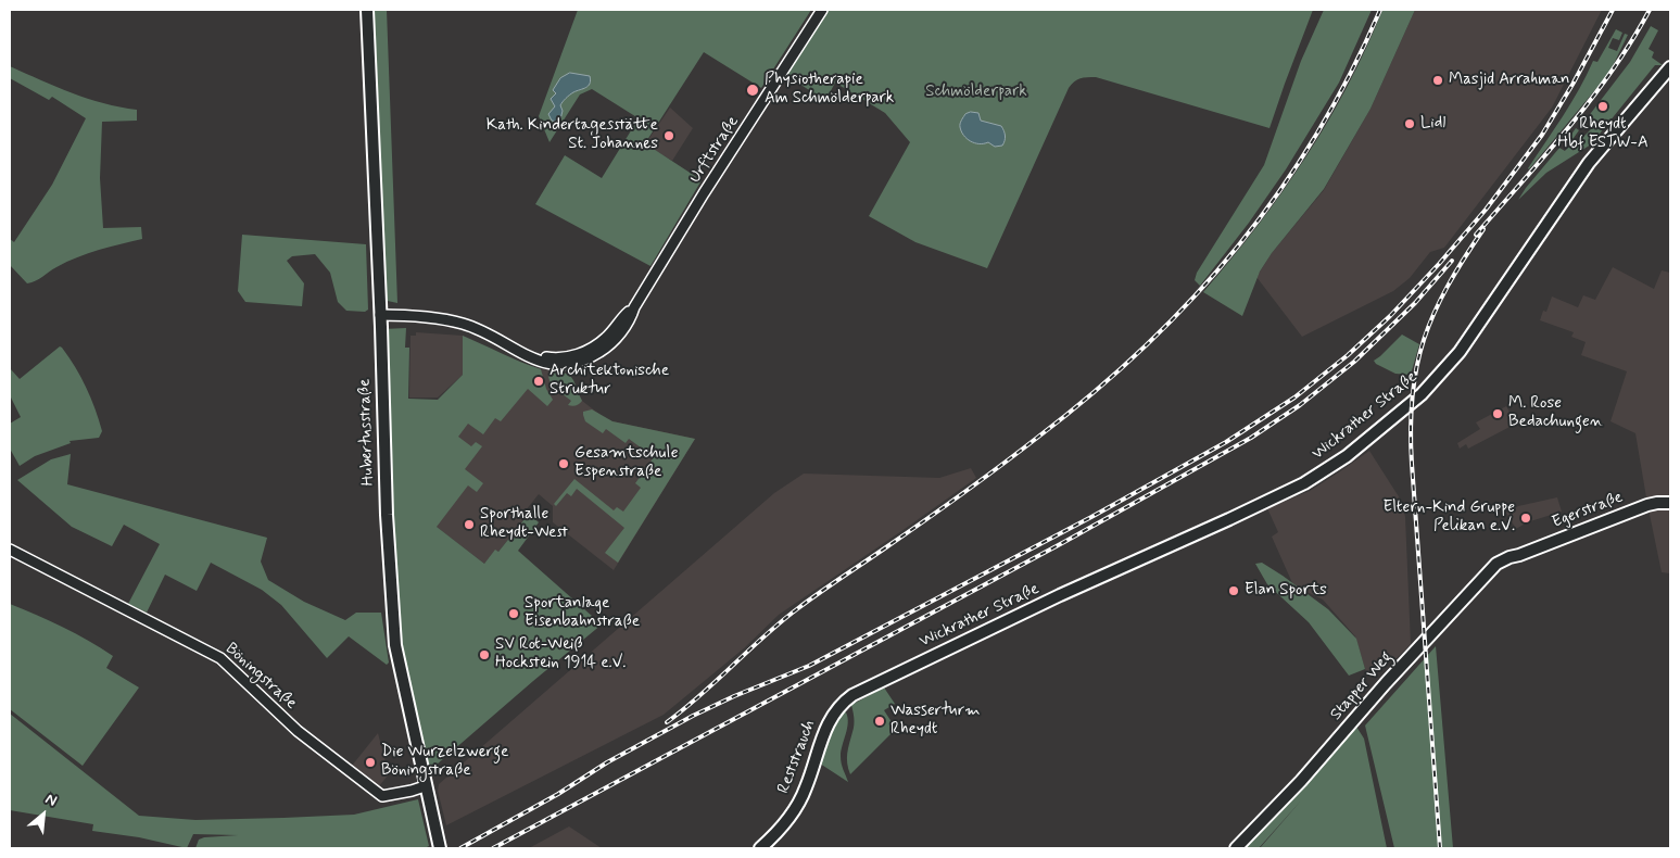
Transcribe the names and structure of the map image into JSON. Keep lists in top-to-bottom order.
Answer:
{
  "streets": {
    "main road": [
      "Wickrather Straße",
      "Hubertusstraße",
      "Egerstraße",
      "Stapper Weg",
      "Reststrauch"
    ],
    "street": ["Urftstraße", "Böningstraße"]
  },
  "crossings": [
    ["Urftstraße", "Hubertusstraße"],
    ["Wickrather Straße", "Reststrauch"],
    ["Hubertusstraße", "Böningstraße"],
    ["Egerstraße", "Stapper Weg"]
  ],
  "parks": ["Schmölderpark"],
  "places": [
    "Masjid Arrahman",
    "Physiotherapie Am Schmölderpark",
    "Rheydt Hbf ESTW-A",
    "Lidl",
    "Kath. Kindertagesstätte St. Johannes",
    "Architektonische Struktur",
    "M. Rose Bedachungen",
    "Gesamtschule Espenstraße",
    "Eltern-Kind Gruppe Pelikan e.V.",
    "Sporthalle Rheydt-West",
    "Elan Sports",
    "Sportanlage Eisenbahnstraße",
    "SV Rot-Weiß Hockstein 1914 e.V.",
    "Wasserturm Rheydt",
    "Die Wurzelzwerge Böningstraße"
  ],
  "north": "top right"
}
